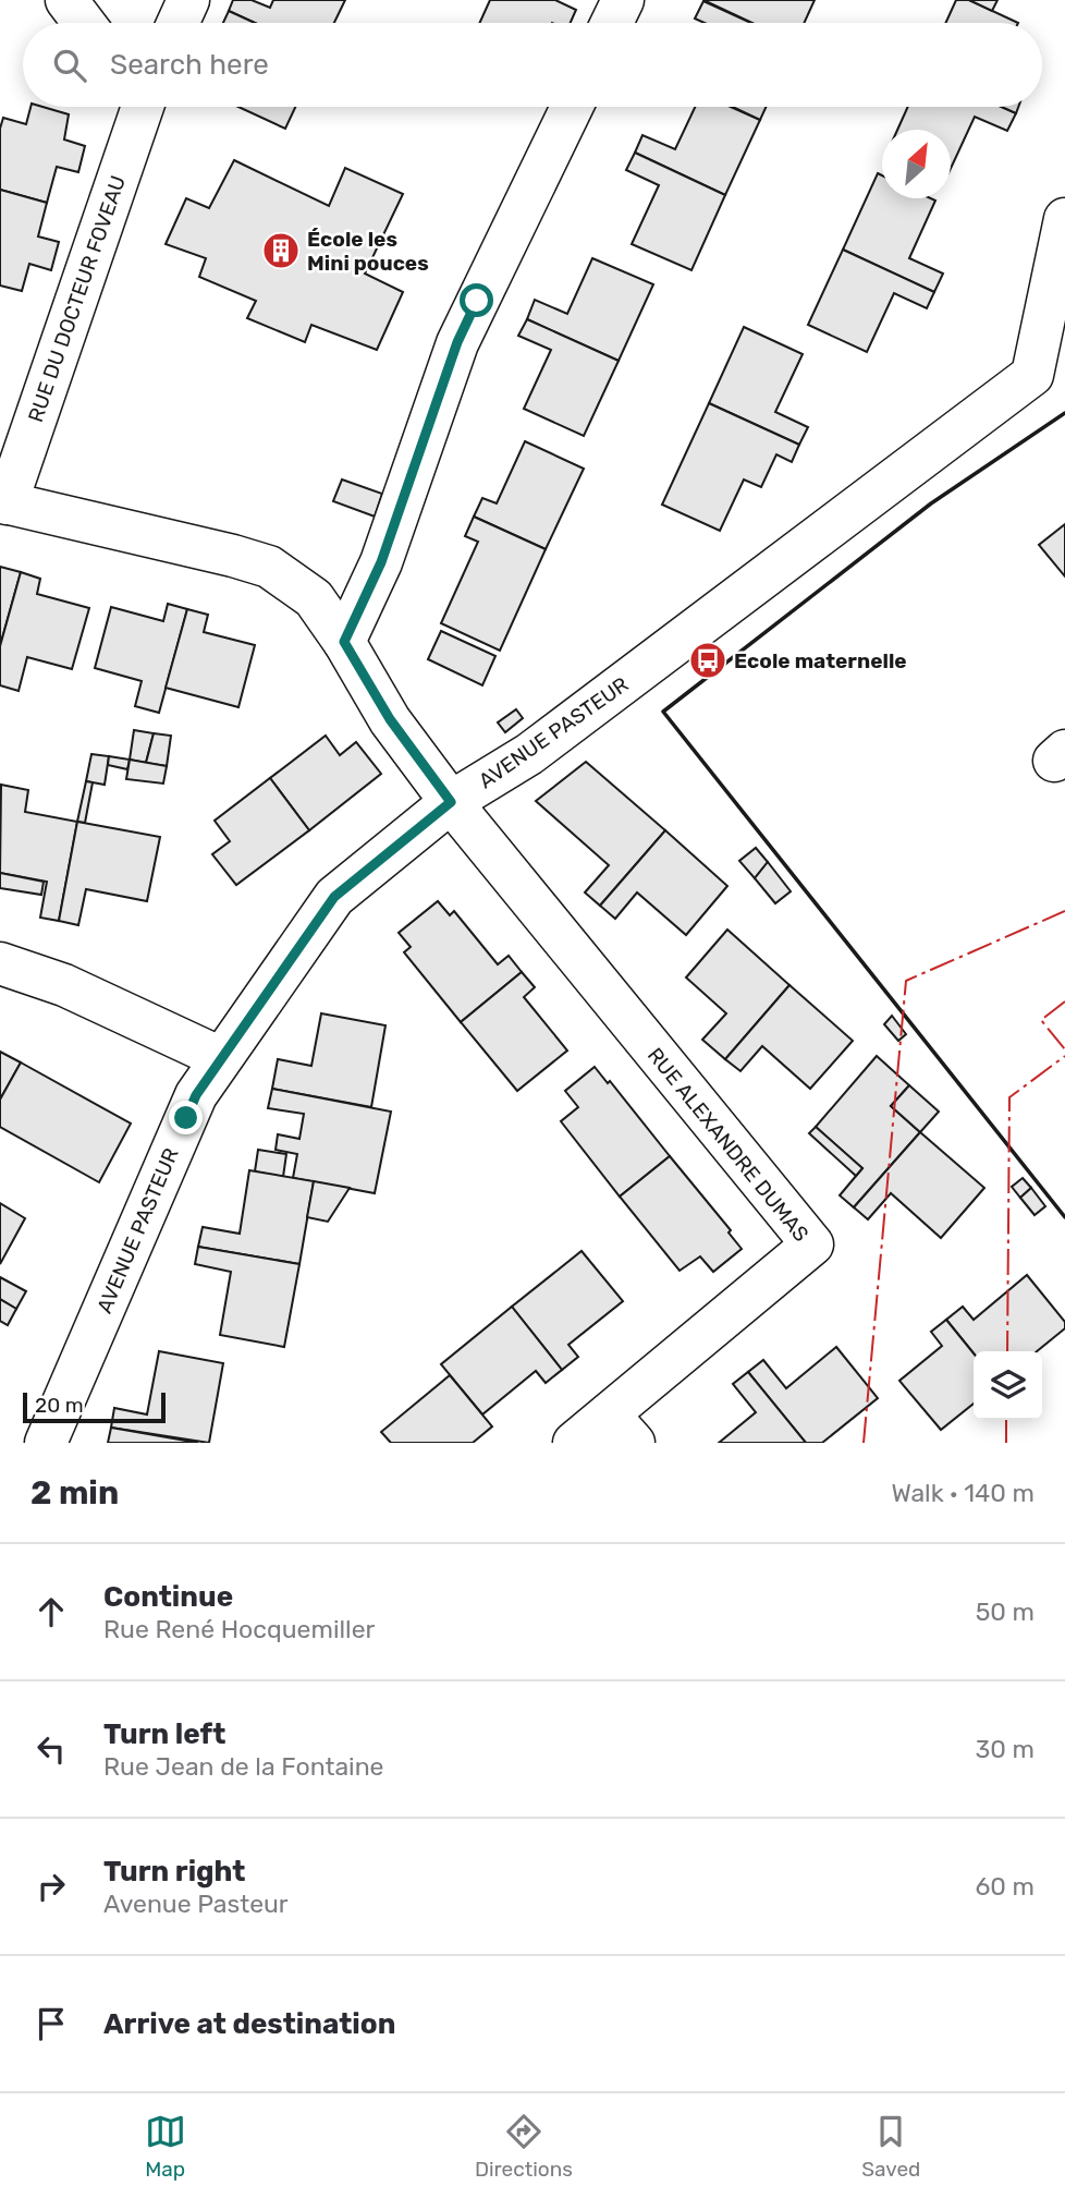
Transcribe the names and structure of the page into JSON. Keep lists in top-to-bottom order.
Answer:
{
  "streets": {
    "street": ["RUE DU DOCTEUR FOVEAU", "AVENUE PASTEUR", "RUE ALEXANDRE DUMAS"]
  },
  "crossings": [
    ["AVENUE PASTEUR", "RUE ALEXANDRE DUMAS"]
  ],
  "places": {
    "building": ["École les Mini pouces"],
    "bus stop": ["Ecole maternelle"]
  },
  "scale_bar": "20 m",
  "north": "top right",
  "page": {
    "search": "Search here",
    "scale": "20 m",
    "heading": ["2 min", "Walk · 140 m"],
    "list": [
      ["Continue", "Rue René Hocquemiller", "50 m"],
      ["Turn left", "Rue Jean de la Fontaine", "30 m"],
      ["Turn right", "Avenue Pasteur", "60 m"],
      "Arrive at destination"
    ],
    "nav": ["Map", "Directions", "Saved"]
  }
}
